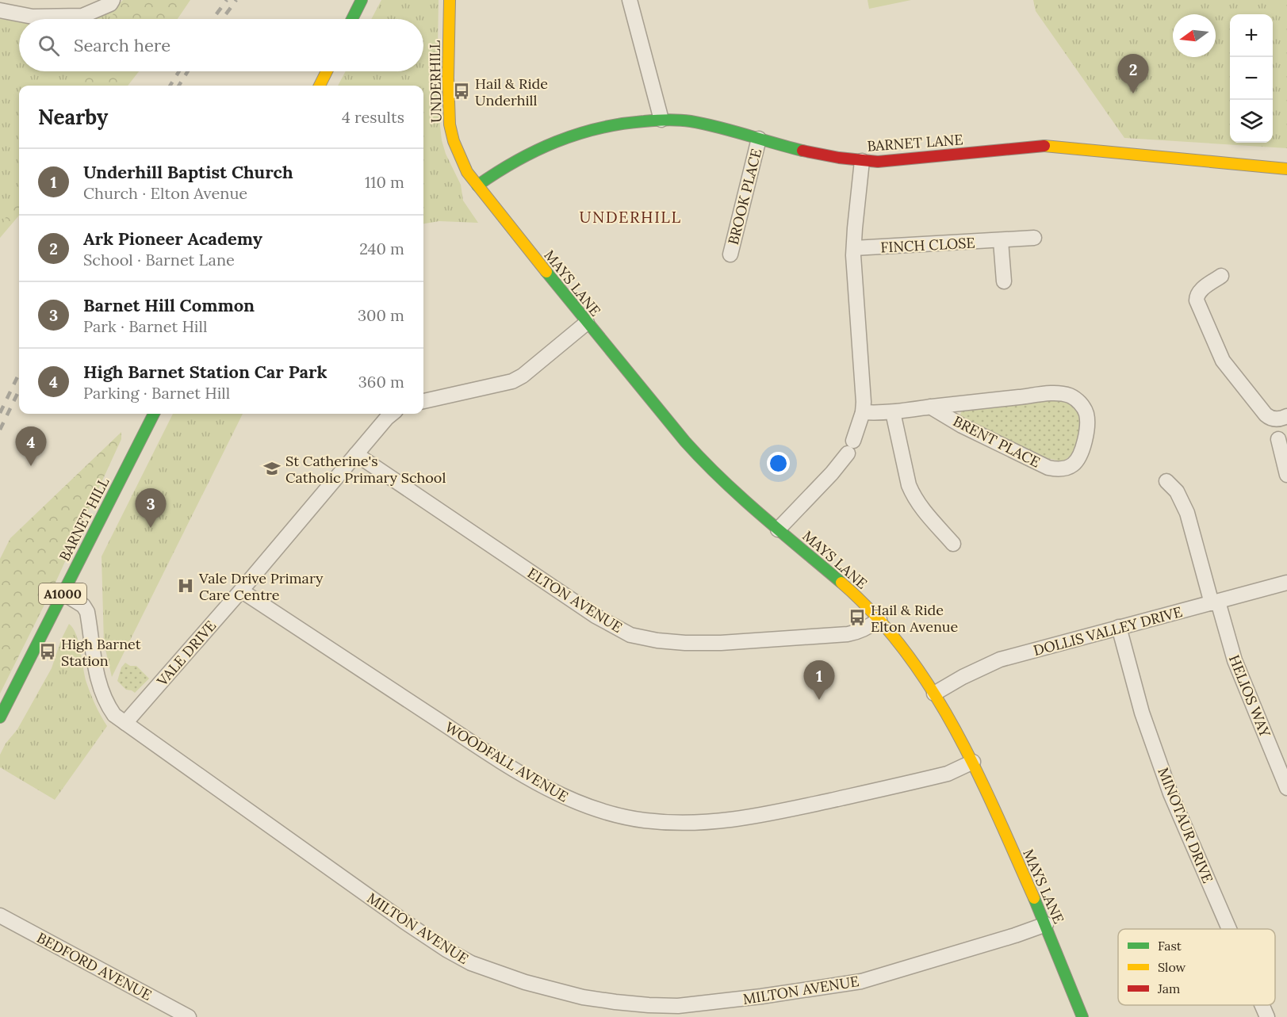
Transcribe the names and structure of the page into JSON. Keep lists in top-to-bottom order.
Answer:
{
  "streets": {
    "street": [
      "UNDERHILL",
      "BARNET LANE",
      "BROOK PLACE",
      "FINCH CLOSE",
      "MAYS LANE",
      "BRENT PLACE",
      "BARNET HILL",
      "A1000",
      "ELTON AVENUE",
      "DOLLIS VALLEY DRIVE",
      "VALE DRIVE",
      "HELIOS WAY",
      "WOODFALL AVENUE",
      "MINOTAUR DRIVE",
      "MILTON AVENUE",
      "BEDFORD AVENUE"
    ]
  },
  "crossings": [
    ["UNDERHILL", "BARNET LANE"],
    ["UNDERHILL", "MAYS LANE"],
    ["BARNET LANE", "BROOK PLACE"],
    ["BARNET LANE", "MAYS LANE"],
    ["MAYS LANE", "ELTON AVENUE"],
    ["MAYS LANE", "DOLLIS VALLEY DRIVE"],
    ["MAYS LANE", "WOODFALL AVENUE"],
    ["MAYS LANE", "MILTON AVENUE"],
    ["BARNET HILL", "MILTON AVENUE"],
    ["ELTON AVENUE", "VALE DRIVE"],
    ["DOLLIS VALLEY DRIVE", "HELIOS WAY"],
    ["DOLLIS VALLEY DRIVE", "MINOTAUR DRIVE"],
    ["VALE DRIVE", "WOODFALL AVENUE"],
    ["VALE DRIVE", "MILTON AVENUE"]
  ],
  "districts": ["UNDERHILL"],
  "places": {
    "bus stop": ["Hail & Ride Underhill", "Hail & Ride Elton Avenue", "High Barnet Station"],
    "school or university": ["St Catherine's Catholic Primary School"],
    "hospital": ["Vale Drive Primary Care Centre"]
  },
  "legend": ["Fast", "Slow", "Jam"],
  "north": "left",
  "page": {
    "map_buttons": ["+", "−"],
    "search": "Search here",
    "pins": [
      "2",
      "4",
      "3",
      "1"
    ],
    "heading": ["Nearby", "4 results"],
    "list": [
      {
        "mark": "1",
        "name": "Underhill Baptist Church",
        "note": "Church · Elton Avenue",
        "value": "110 m"
      },
      {
        "mark": "2",
        "name": "Ark Pioneer Academy",
        "note": "School · Barnet Lane",
        "value": "240 m"
      },
      {
        "mark": "3",
        "name": "Barnet Hill Common",
        "note": "Park · Barnet Hill",
        "value": "300 m"
      },
      {
        "mark": "4",
        "name": "High Barnet Station Car Park",
        "note": "Parking · Barnet Hill",
        "value": "360 m"
      }
    ]
  }
}
